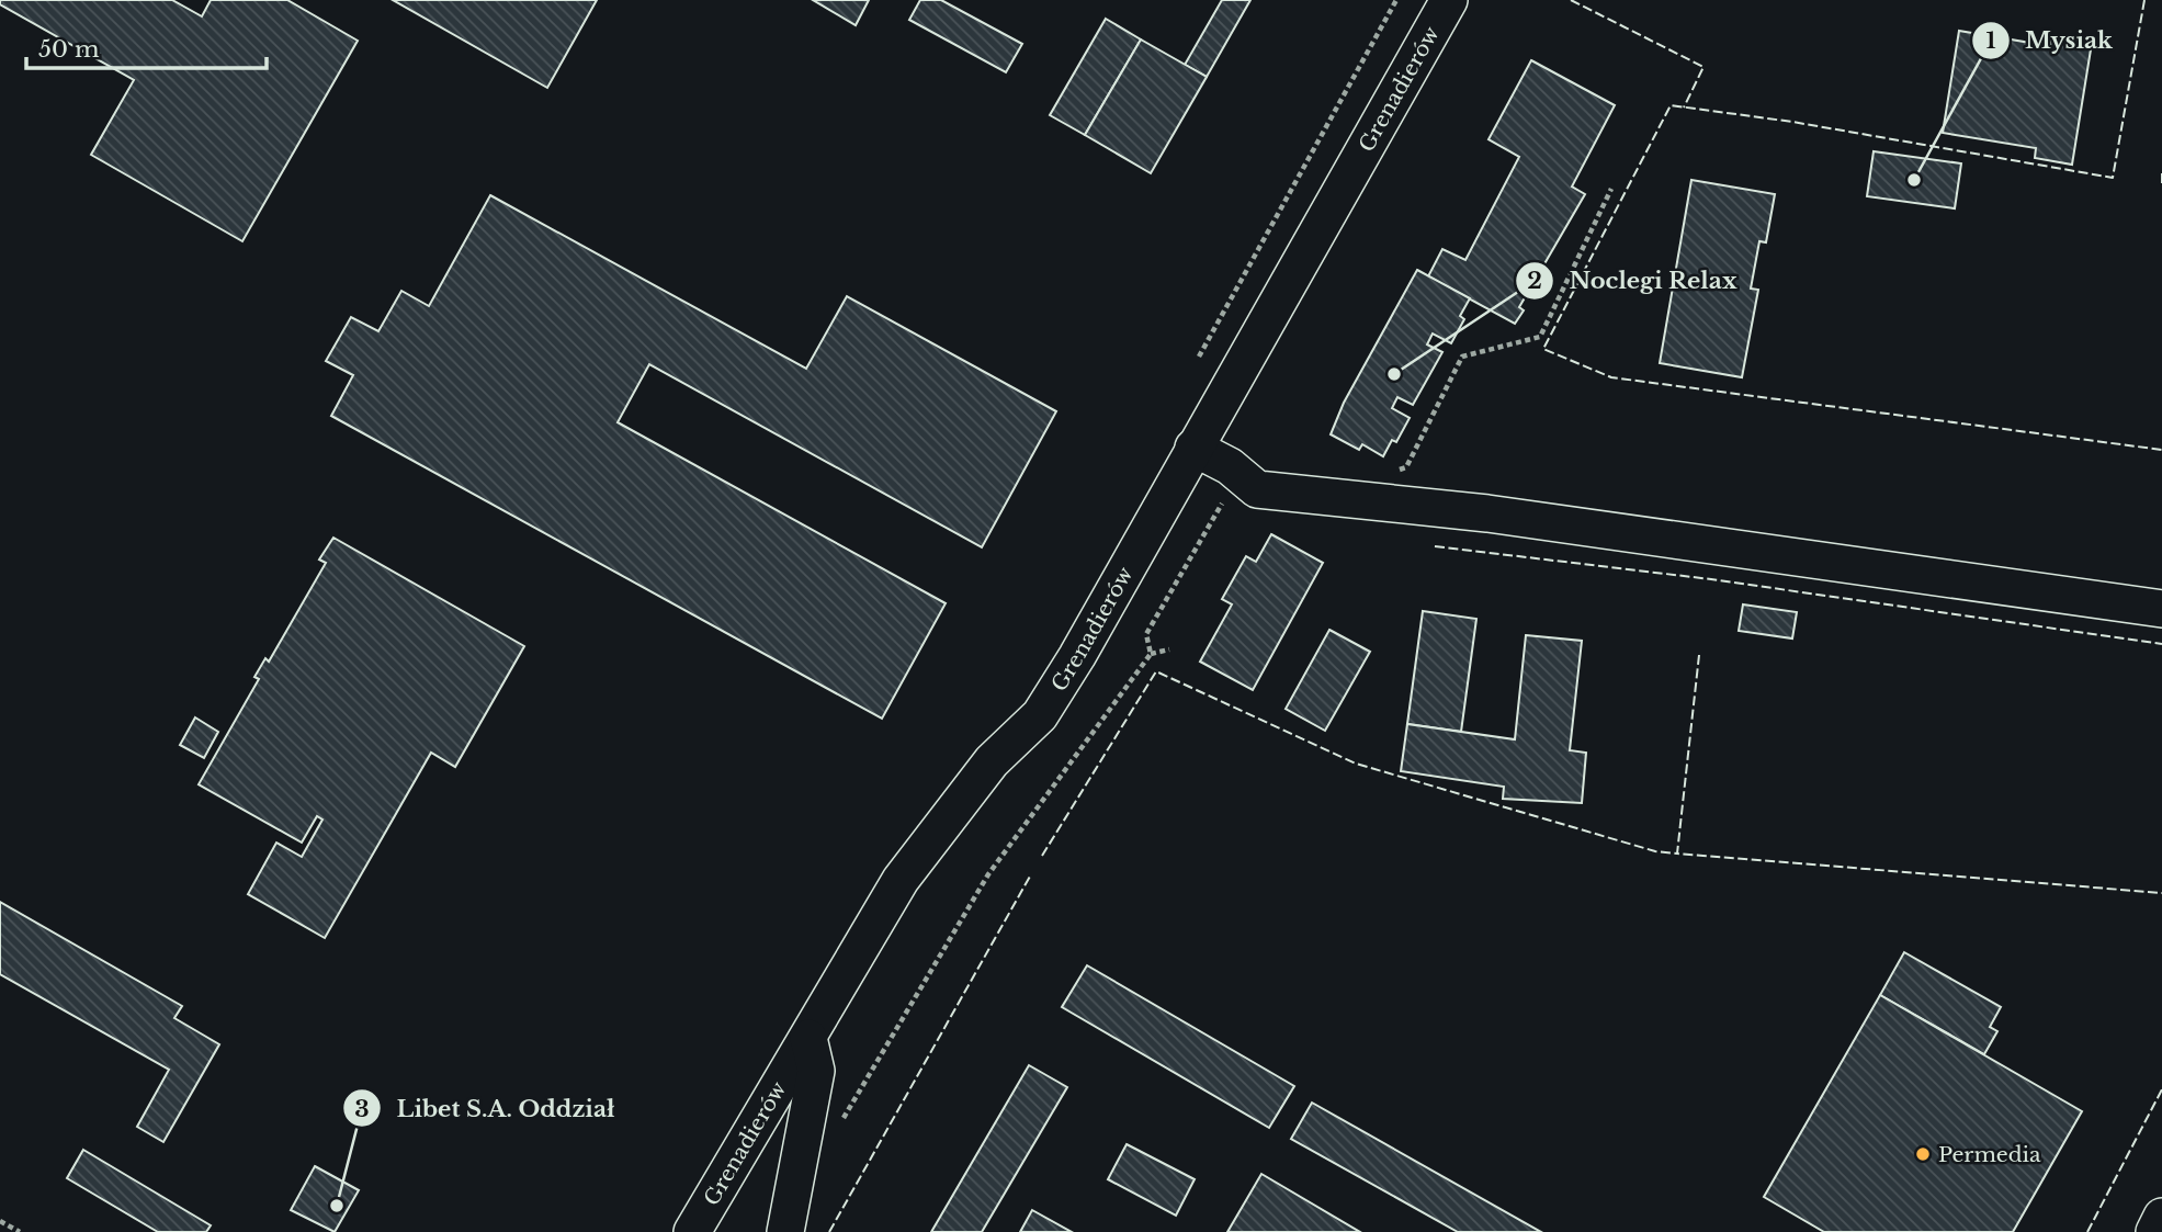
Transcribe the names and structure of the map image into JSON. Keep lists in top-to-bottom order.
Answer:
{
  "streets": {
    "street": ["Grenadierów"]
  },
  "places": [
    "Mysiak",
    "Noclegi Relax",
    "Permedia",
    "Libet S.A. Oddział"
  ],
  "scale_bar": "50 m"
}
